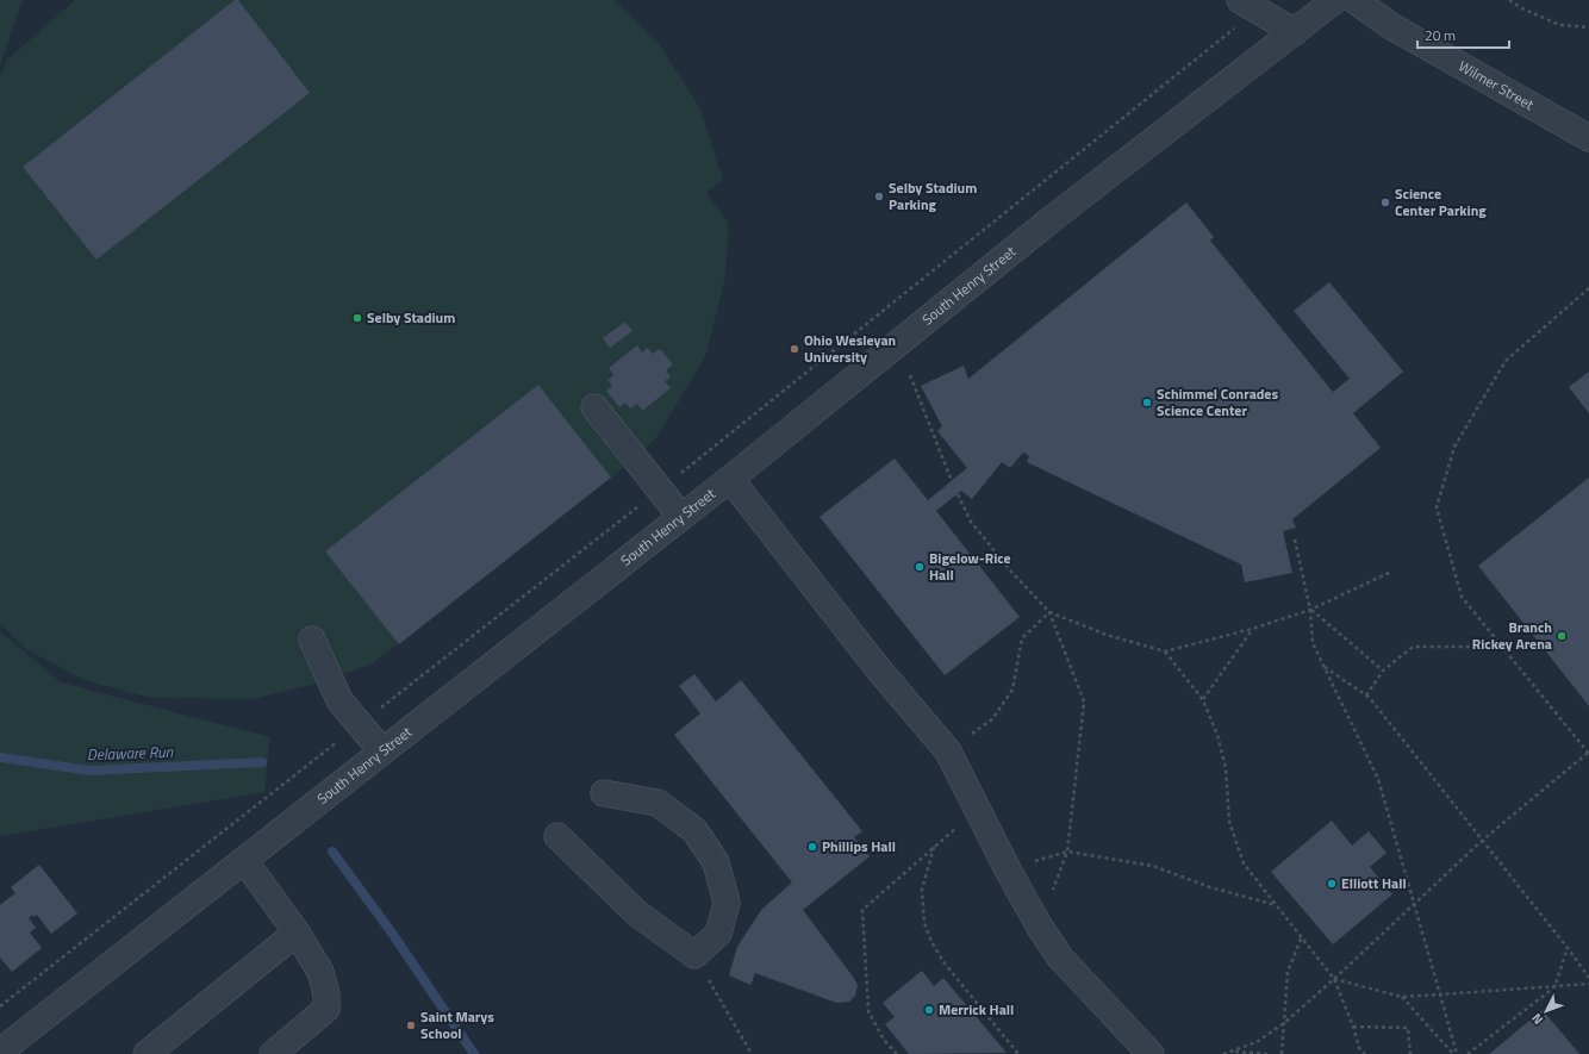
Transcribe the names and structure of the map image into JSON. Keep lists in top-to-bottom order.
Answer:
{
  "streets": {
    "street": ["Wilmer Street", "South Henry Street"]
  },
  "water": ["Delaware Run"],
  "places": [
    "Selby Stadium Parking",
    "Science Center Parking",
    "Selby Stadium",
    "Ohio Wesleyan University",
    "Schimmel Conrades Science Center",
    "Bigelow-Rice Hall",
    "Branch Rickey Arena",
    "Phillips Hall",
    "Elliott Hall",
    "Merrick Hall",
    "Saint Marys School"
  ],
  "scale_bar": "20 m",
  "north": "bottom left"
}
